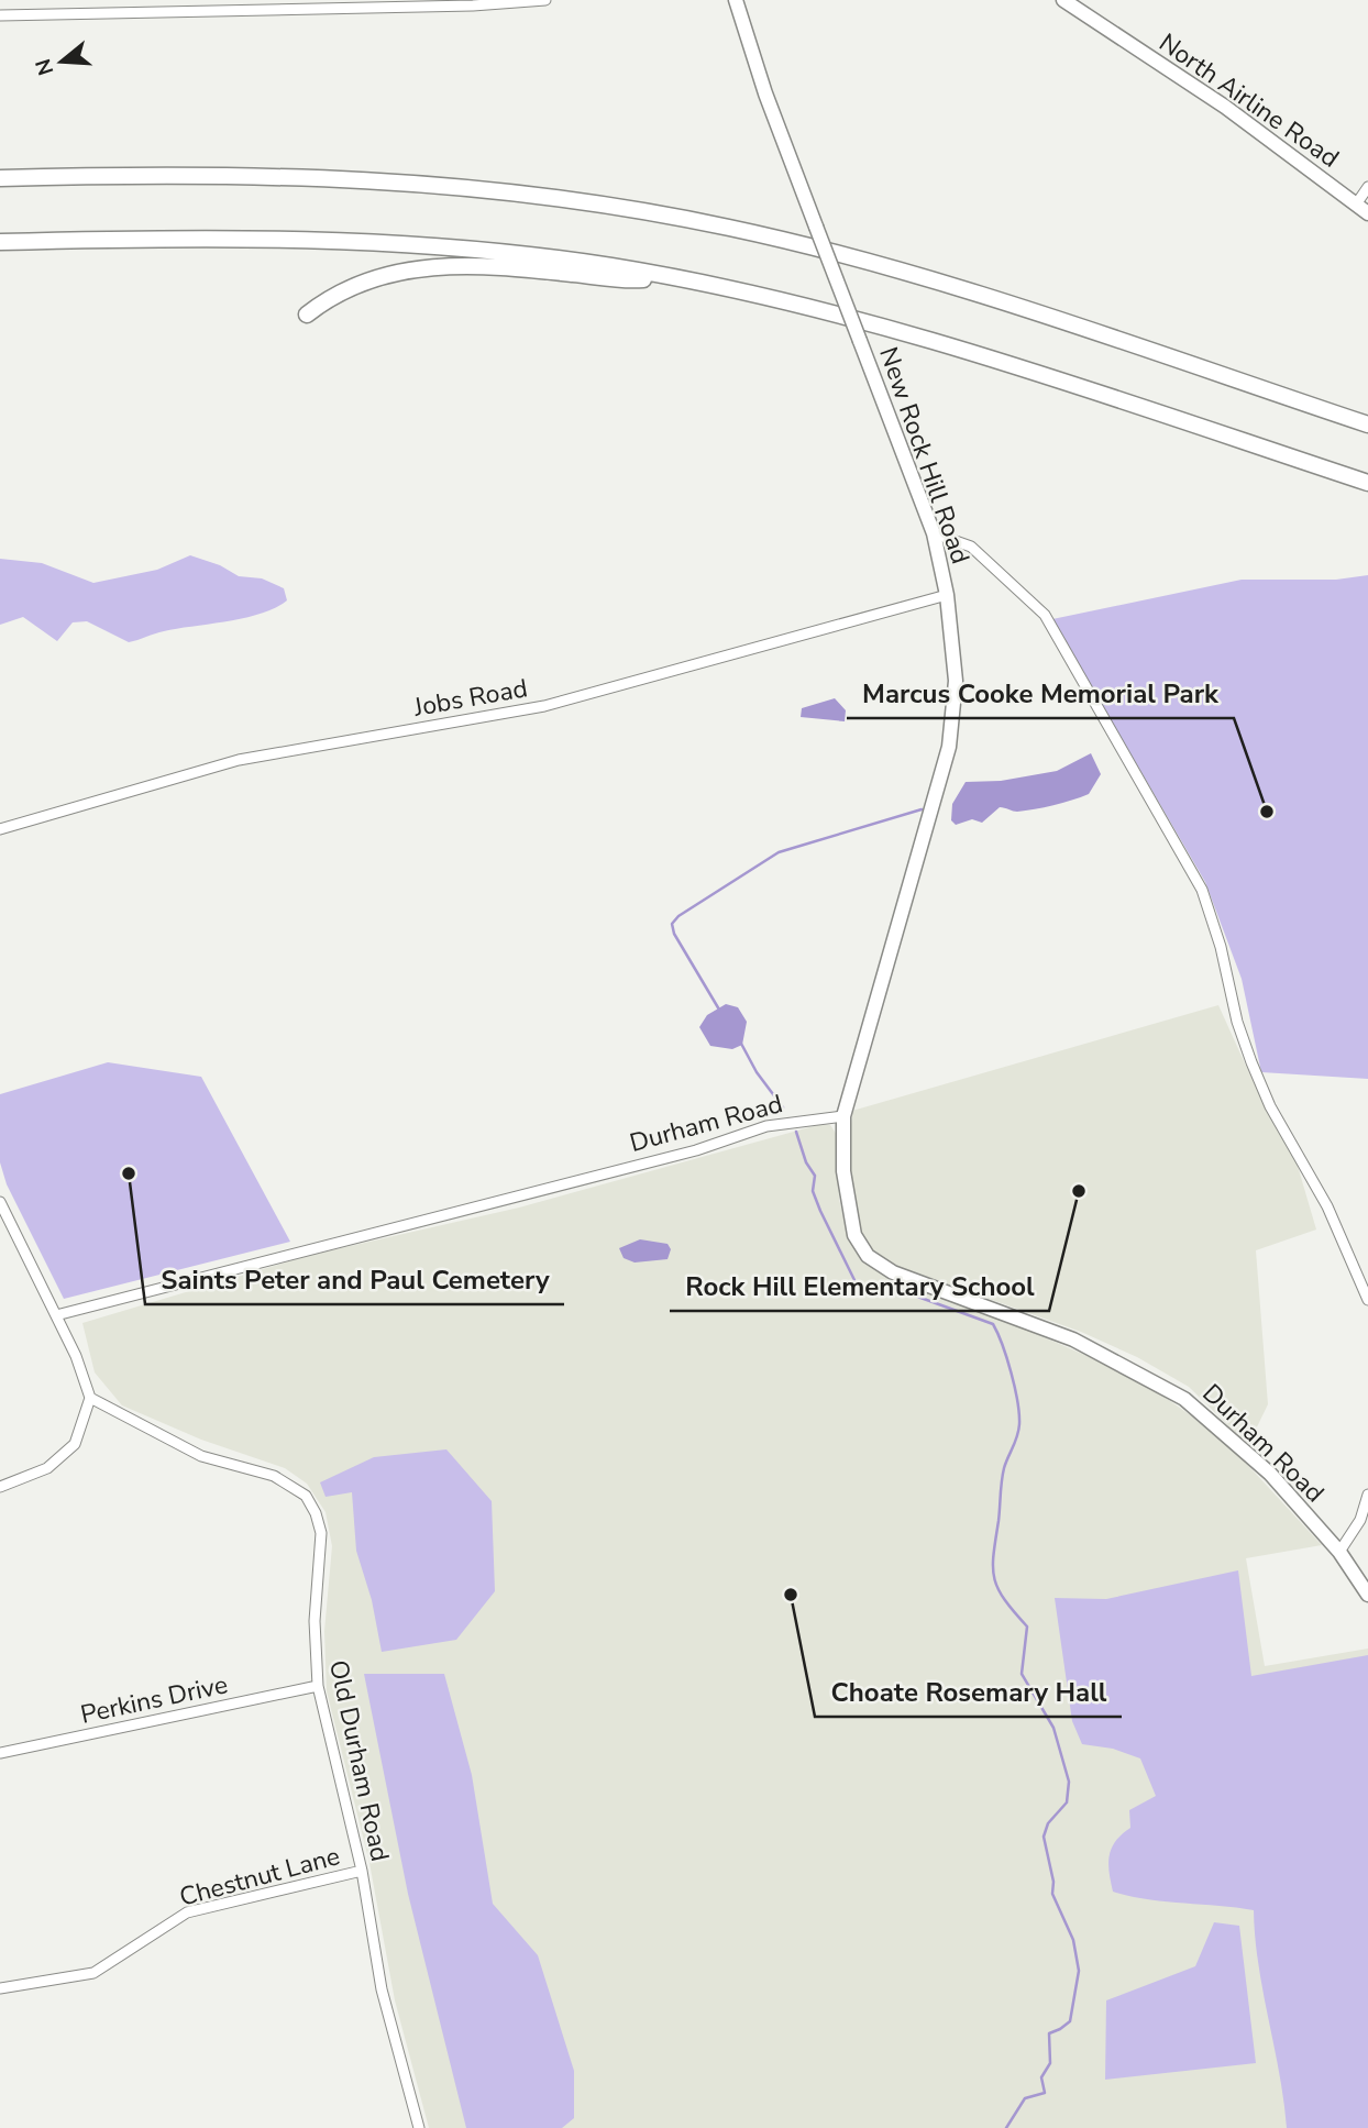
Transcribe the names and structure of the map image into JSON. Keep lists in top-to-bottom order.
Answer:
{
  "streets": {
    "main road": ["North Airline Road", "New Rock Hill Road", "Durham Road"],
    "street": [
      "Jobs Road",
      "Perkins Drive",
      "Old Durham Road",
      "Chestnut Lane"
    ]
  },
  "crossings": [
    ["New Rock Hill Road", "Jobs Road"],
    ["New Rock Hill Road", "Durham Road"],
    ["Perkins Drive", "Old Durham Road"],
    ["Old Durham Road", "Chestnut Lane"]
  ],
  "places": [
    "Marcus Cooke Memorial Park",
    "Saints Peter and Paul Cemetery",
    "Rock Hill Elementary School",
    "Choate Rosemary Hall"
  ],
  "north": "left"
}
